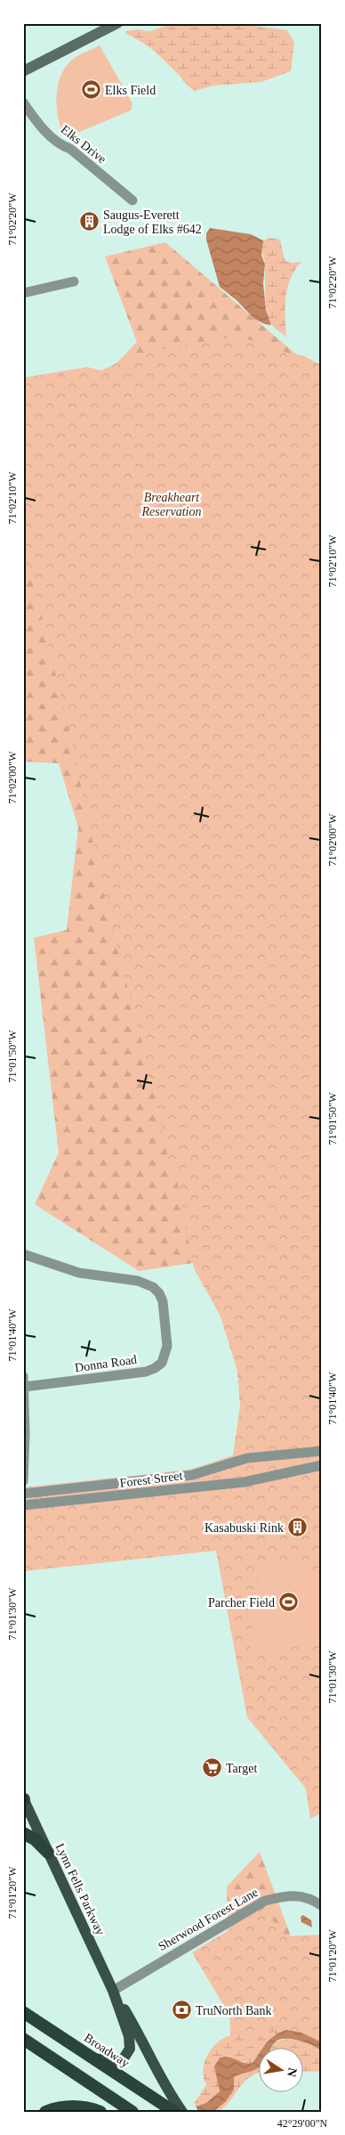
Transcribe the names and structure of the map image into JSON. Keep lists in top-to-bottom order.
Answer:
{
  "streets": {
    "highway": ["Broadway"],
    "main road": ["Lynn Fells Parkway"],
    "street": [
      "Elks Drive",
      "Donna Road",
      "Forest Street",
      "Sherwood Forest Lane"
    ]
  },
  "crossings": [
    ["Lynn Fells Parkway", "Sherwood Forest Lane"],
    ["Lynn Fells Parkway", "Broadway"]
  ],
  "parks": ["Breakheart Reservation"],
  "places": {
    "sports": ["Elks Field", "Parcher Field"],
    "building": ["Saugus-Everett Lodge of Elks #642", "Kasabuski Rink"],
    "supermarket": ["Target"],
    "bank": ["TruNorth Bank"]
  },
  "north": "right",
  "coordinates": [
    "71°02'20\"W",
    "71°02'10\"W",
    "71°02'00\"W",
    "71°01'50\"W",
    "71°01'40\"W",
    "71°01'30\"W",
    "71°01'20\"W",
    "42°29'00\"N"
  ]
}
